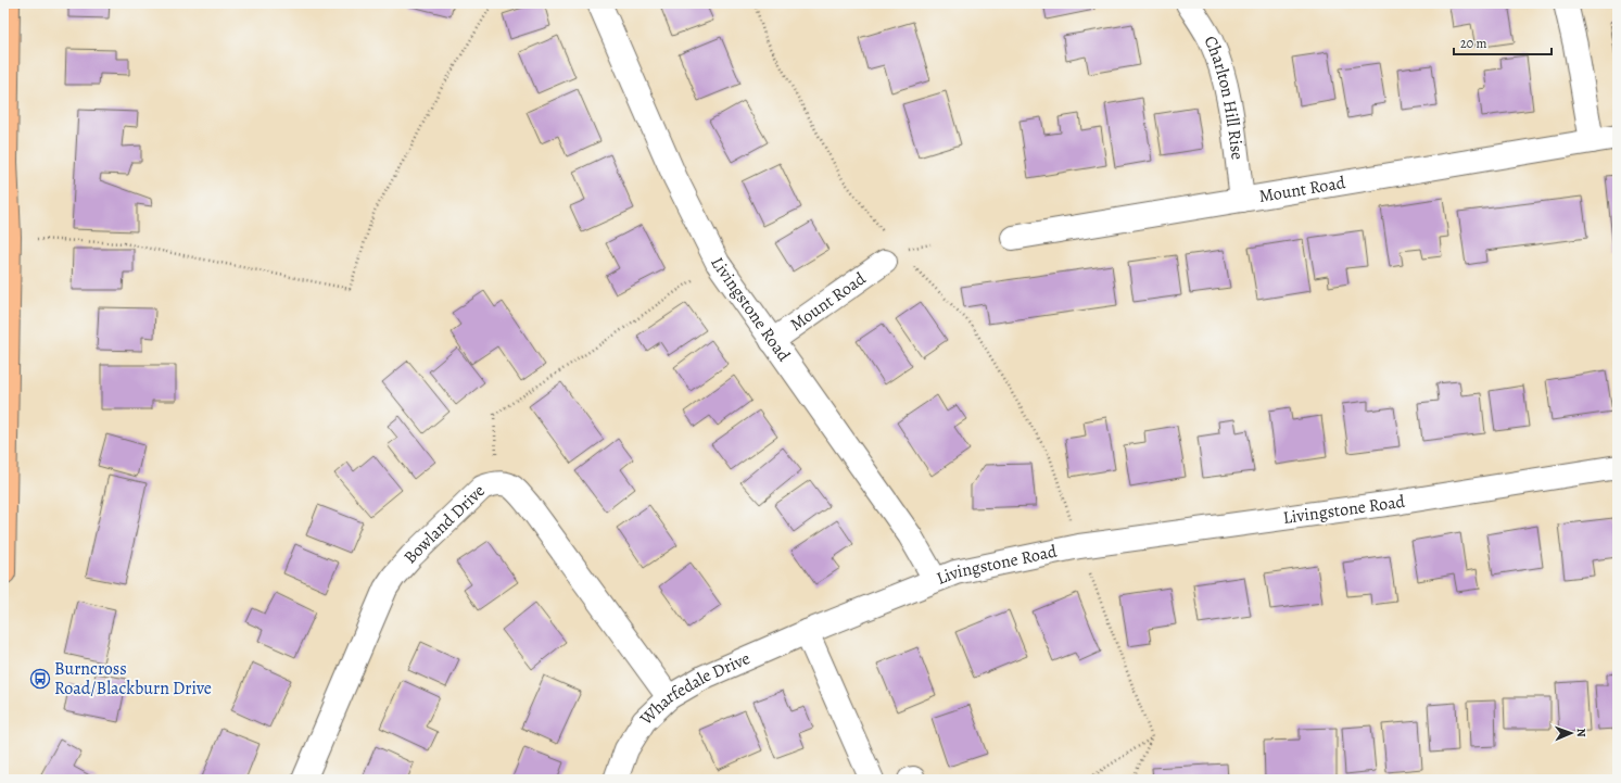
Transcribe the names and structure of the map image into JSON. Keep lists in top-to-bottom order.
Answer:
{
  "streets": {
    "street": [
      "Charlton Hill Rise",
      "Mount Road",
      "Livingstone Road",
      "Bowland Drive",
      "Wharfedale Drive"
    ]
  },
  "crossings": [
    ["Charlton Hill Rise", "Mount Road"],
    ["Mount Road", "Livingstone Road"],
    ["Livingstone Road", "Wharfedale Drive"],
    ["Bowland Drive", "Wharfedale Drive"]
  ],
  "places": {
    "bus stop": ["Burncross Road/Blackburn Drive"]
  },
  "scale_bar": "20 m",
  "north": "right"
}
